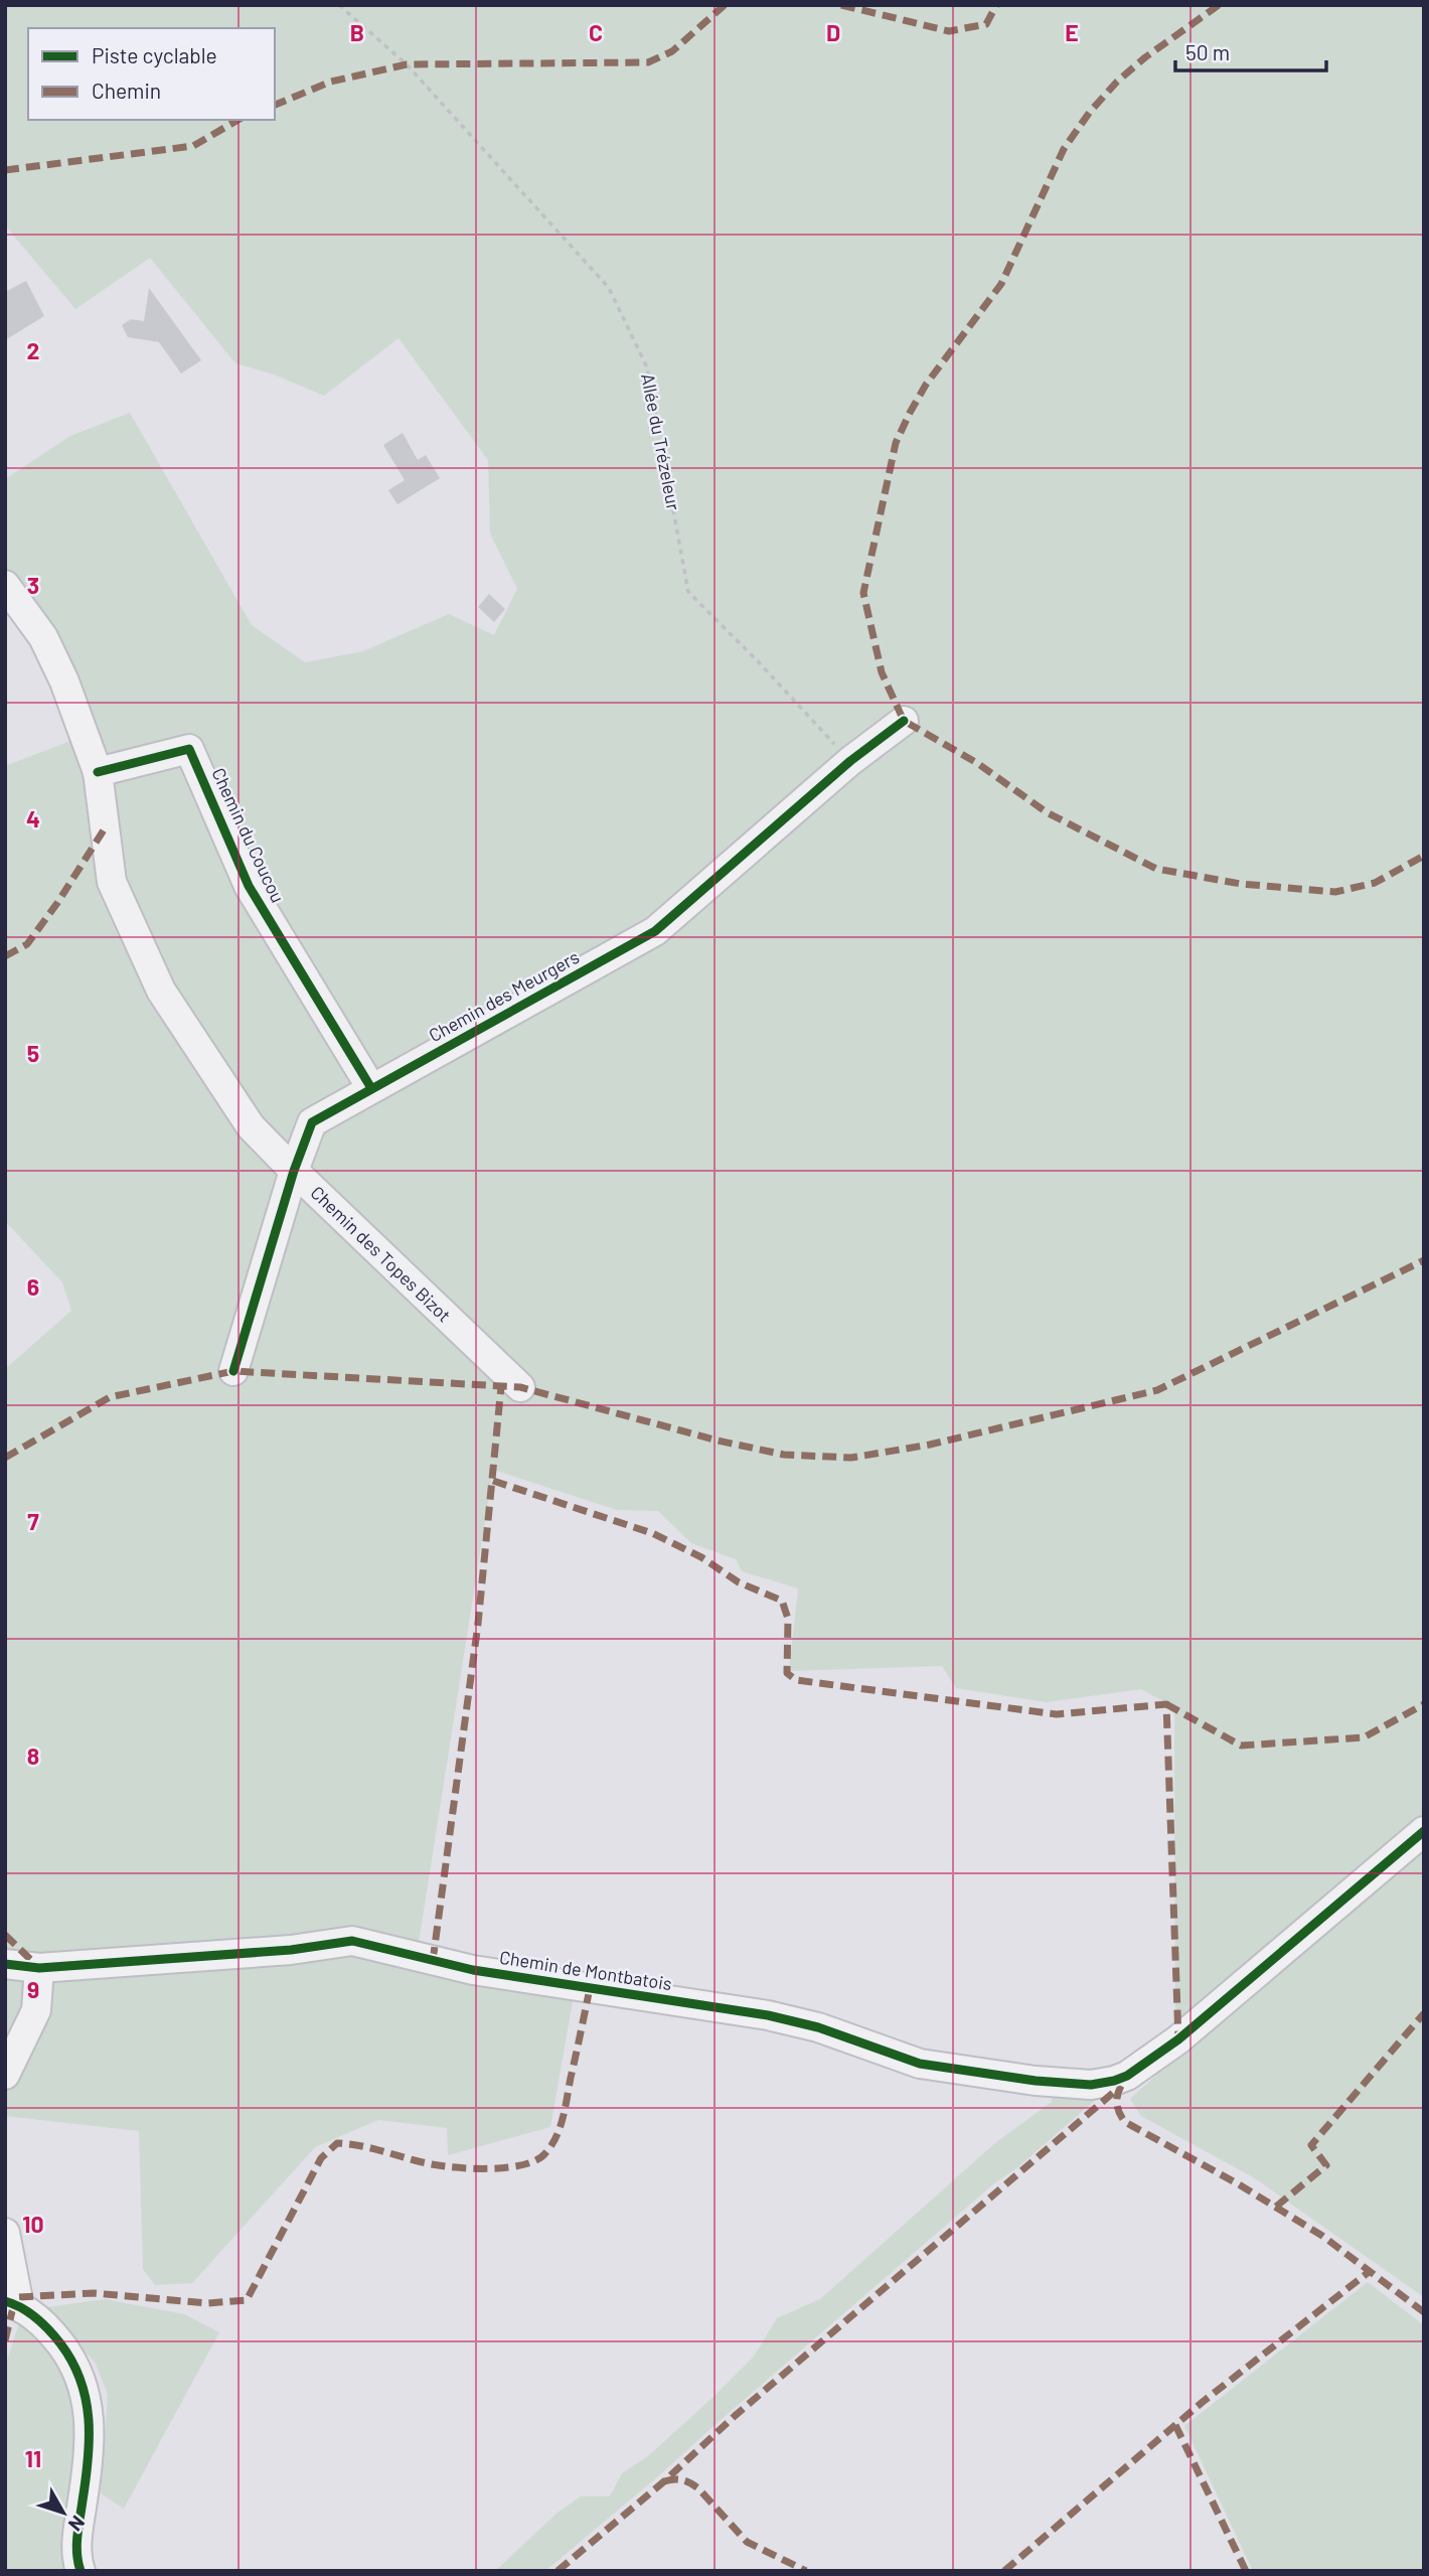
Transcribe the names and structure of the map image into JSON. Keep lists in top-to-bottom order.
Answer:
{
  "streets": {
    "street": [
      "Chemin du Coucou",
      "Chemin des Meurgers",
      "Chemin des Topes Bizot",
      "Chemin de Montbatois"
    ],
    "path": ["Allée du Trézeleur"]
  },
  "crossings": [
    ["Allée du Trézeleur", "Chemin des Meurgers"],
    ["Chemin du Coucou", "Chemin des Meurgers"],
    ["Chemin du Coucou", "Chemin des Topes Bizot"],
    ["Chemin des Meurgers", "Chemin des Topes Bizot"]
  ],
  "legend": ["Piste cyclable", "Chemin"],
  "scale_bar": "50 m",
  "north": "bottom right",
  "grid": {
    "columns": [
      "B",
      "C",
      "D",
      "E"
    ],
    "rows": [
      "2",
      "3",
      "4",
      "5",
      "6",
      "7",
      "8",
      "9",
      "10",
      "11"
    ]
  }
}
